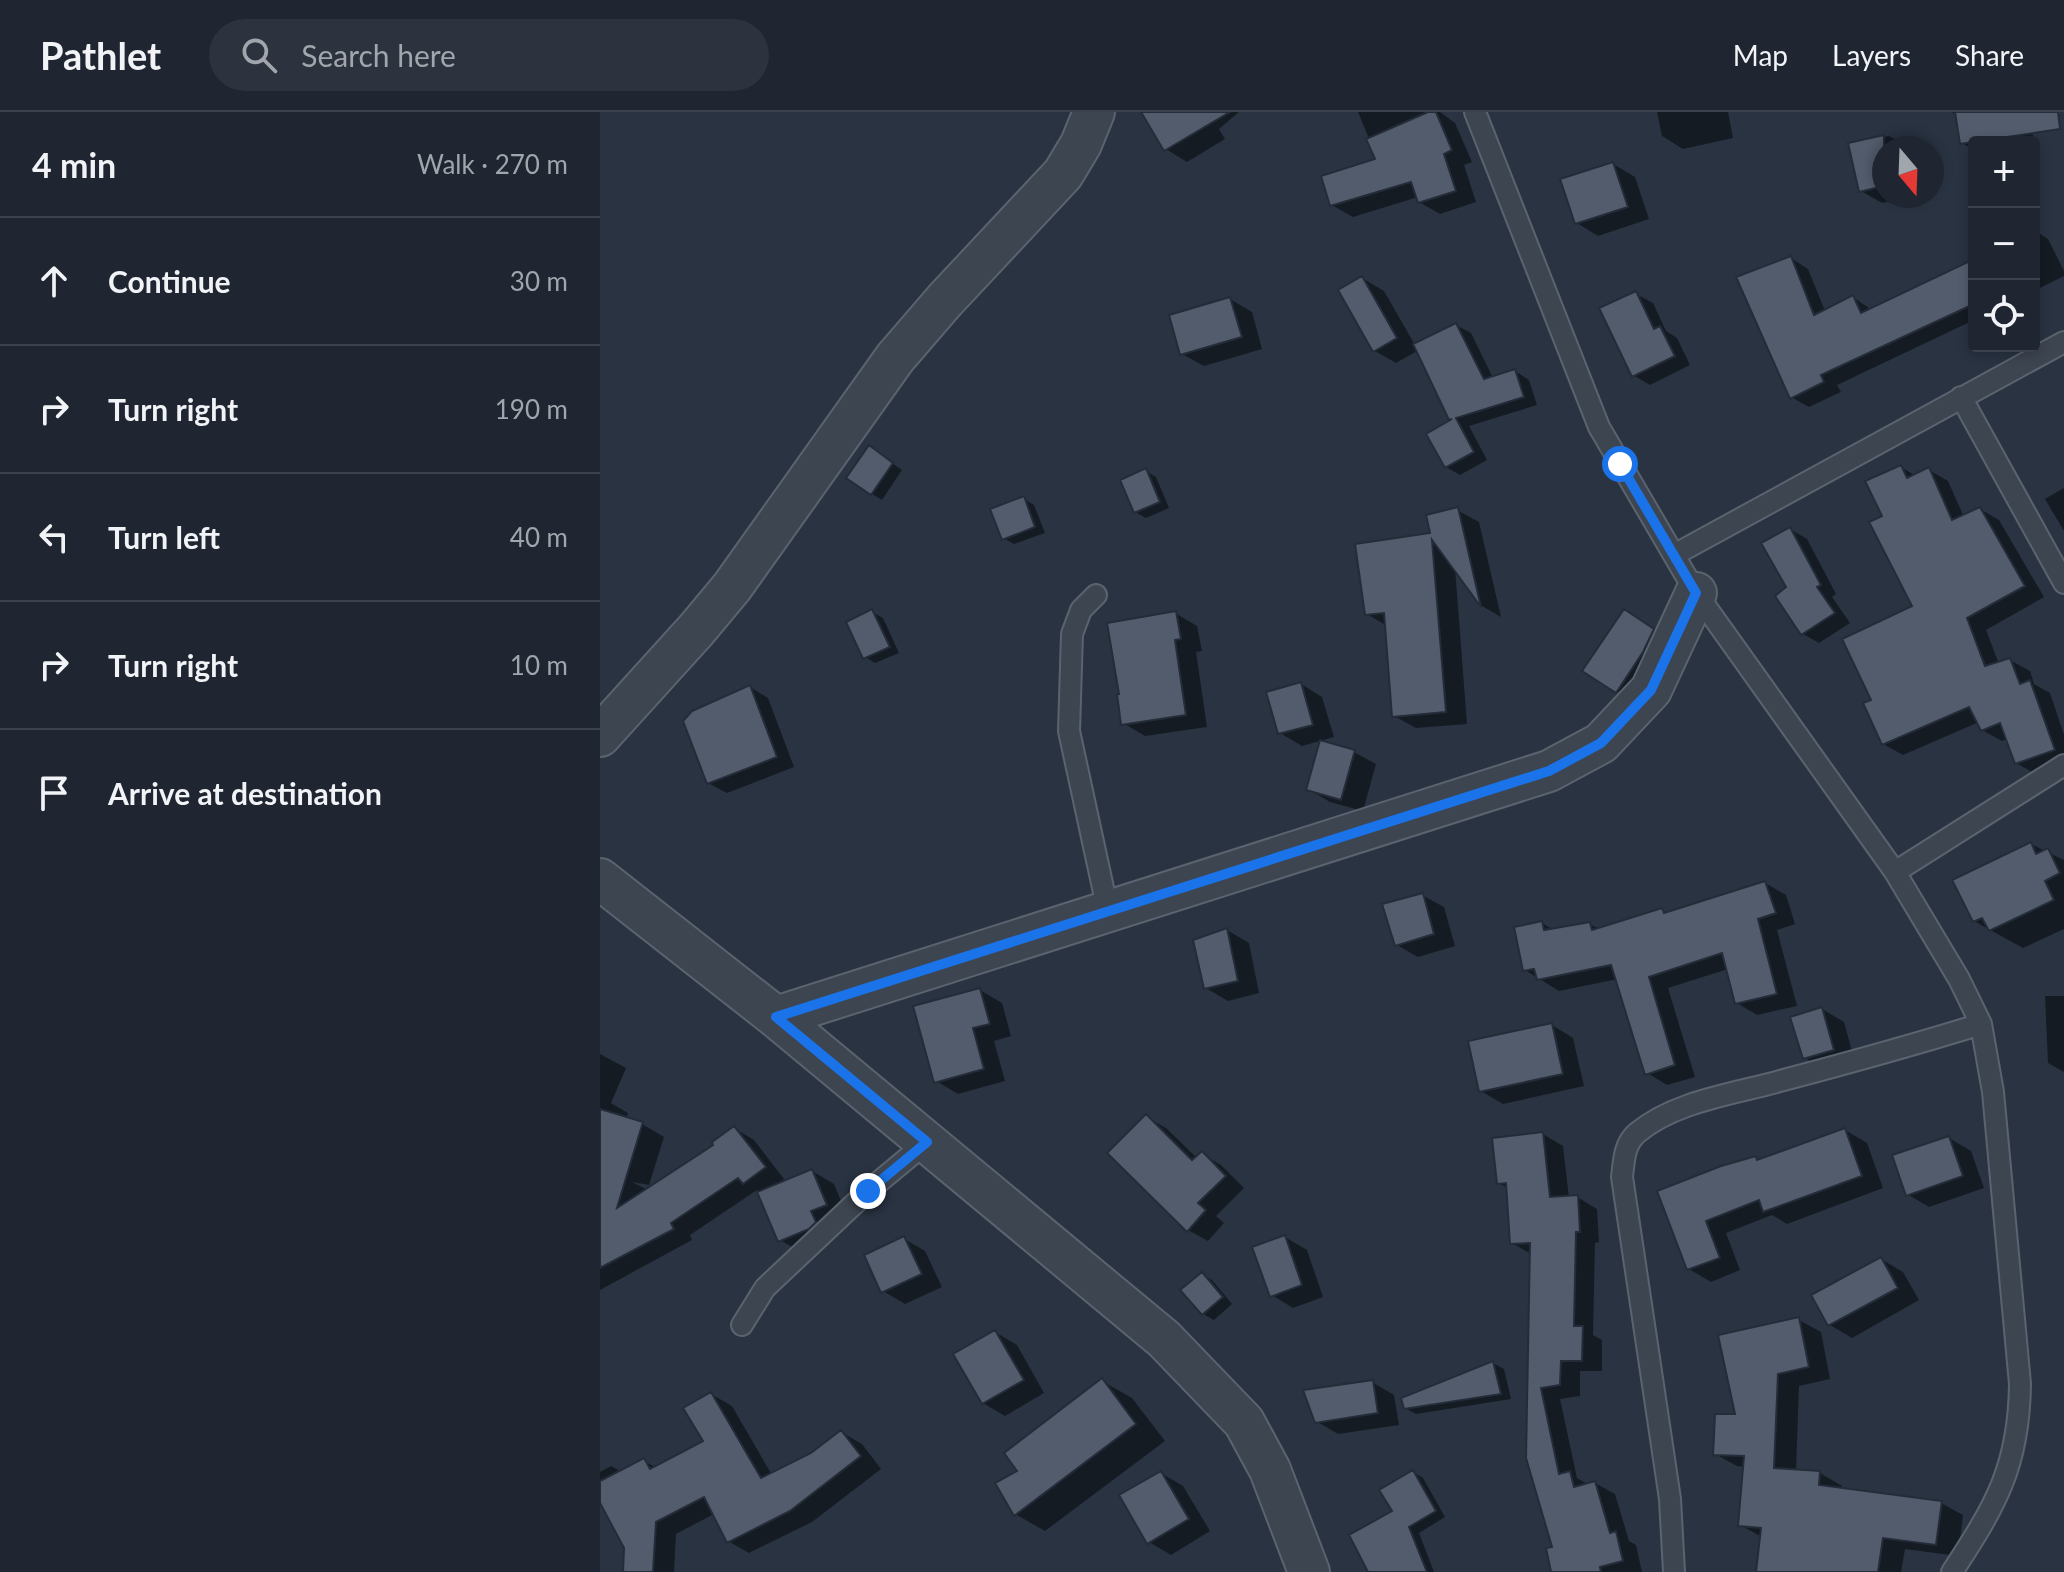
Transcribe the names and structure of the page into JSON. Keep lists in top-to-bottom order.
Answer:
{
  "north": "bottom",
  "page": {
    "header": "Pathlet",
    "search": "Search here",
    "nav": ["Map", "Layers", "Share"],
    "heading": ["4 min", "Walk · 270 m"],
    "map_buttons": ["+", "−"],
    "list": [
      ["Continue", "30 m"],
      ["Turn right", "190 m"],
      ["Turn left", "40 m"],
      ["Turn right", "10 m"],
      "Arrive at destination"
    ]
  }
}
